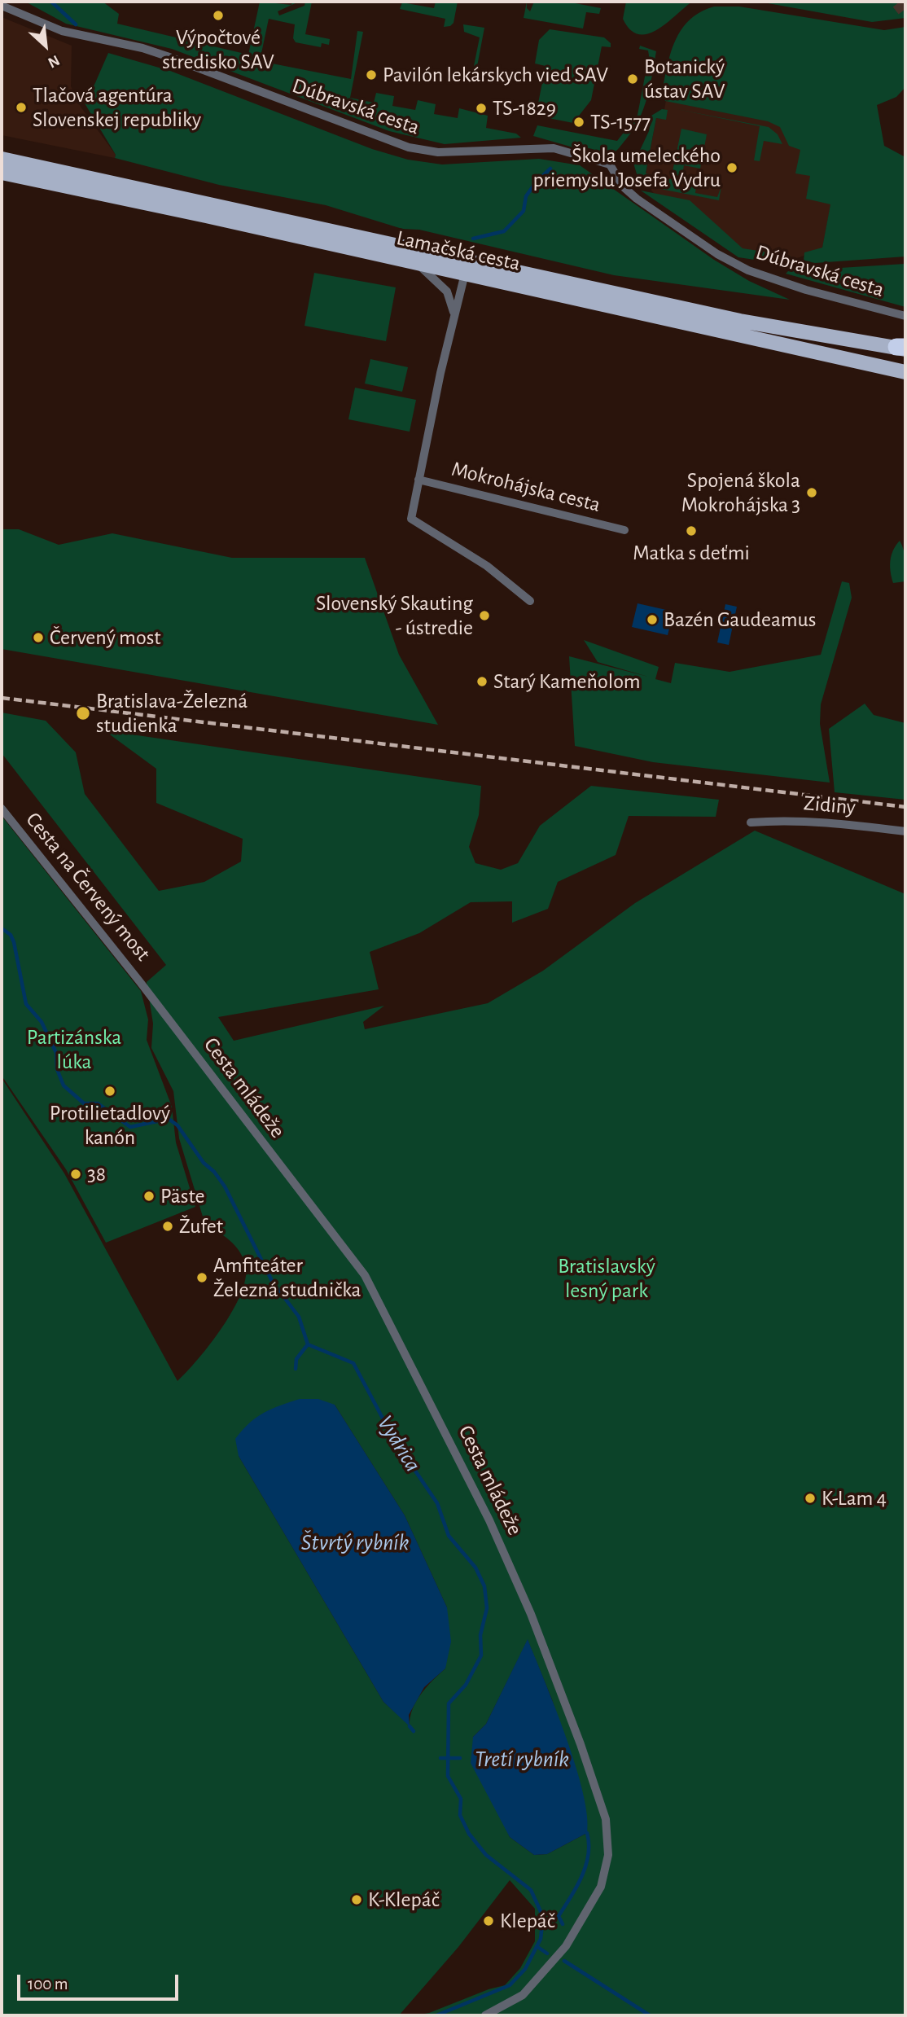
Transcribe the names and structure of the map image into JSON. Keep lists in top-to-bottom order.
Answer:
{
  "streets": {
    "main road": ["Lamačská cesta"],
    "street": [
      "Dúbravská cesta",
      "Mokrohájska cesta",
      "Zidiny",
      "Cesta na Červený most",
      "Cesta mládeže"
    ]
  },
  "crossings": [
    ["Lamačská cesta", "Mokrohájska cesta"],
    ["Cesta na Červený most", "Cesta mládeže"]
  ],
  "water": ["Vydrica", "Štvrtý rybník", "Tretí rybník"],
  "parks": ["Partizánska lúka", "Bratislavský lesný park"],
  "places": [
    "Výpočtové stredisko SAV",
    "Pavilón lekárskych vied SAV",
    "Botanický ústav SAV",
    "Tlačová agentúra Slovenskej republiky",
    "TS-1829",
    "TS-1577",
    "Škola umeleckého priemyslu Josefa Vydru",
    "Spojená škola Mokrohájska 3",
    "Matka s deťmi",
    "Slovenský Skauting - ústredie",
    "Bazén Gaudeamus",
    "Červený most",
    "Starý Kameňolom",
    "Bratislava-Železná studienka",
    "Protilietadlový kanón",
    "38",
    "Päste",
    "Žufet",
    "Amfiteáter Železná studnička",
    "K-Lam 4",
    "K-Klepáč",
    "Klepáč"
  ],
  "scale_bar": "100 m",
  "north": "bottom right"
}
